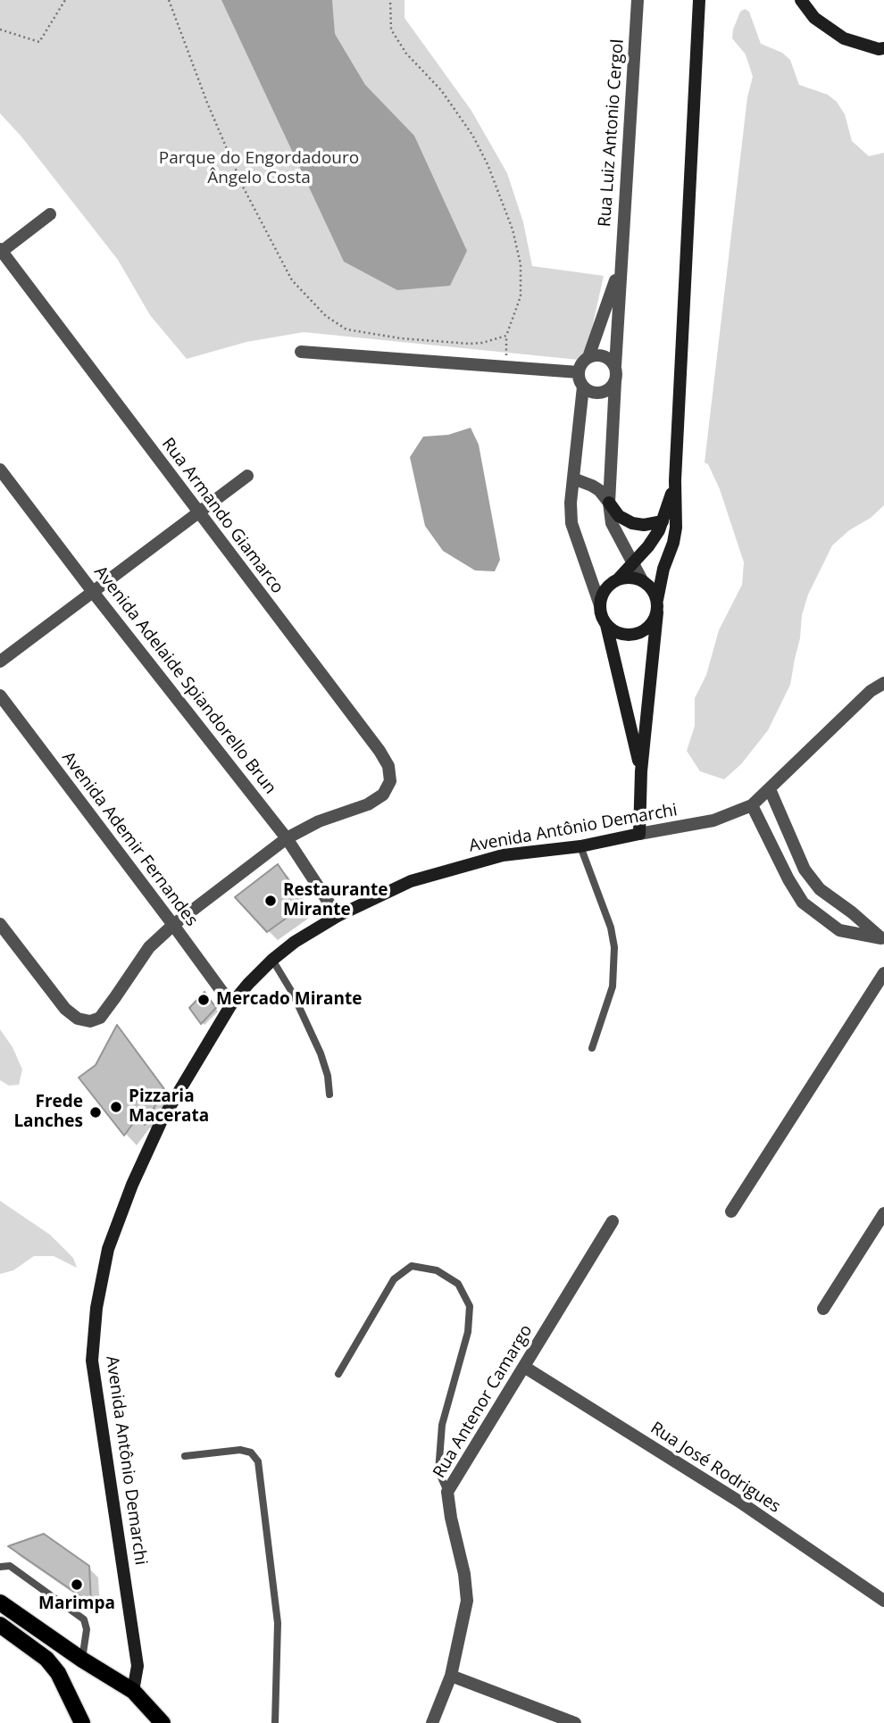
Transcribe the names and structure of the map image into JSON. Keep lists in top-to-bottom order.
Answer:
{
  "streets": {
    "street": [
      "Rua Luiz Antonio Cergol",
      "Rua Armando Giamarco",
      "Avenida Adelaide Spiandorello Brun",
      "Avenida Antônio Demarchi",
      "Avenida Ademir Fernandes",
      "Rua Antenor Camargo",
      "Rua José Rodrigues"
    ]
  },
  "crossings": [
    ["Rua Armando Giamarco", "Avenida Adelaide Spiandorello Brun"],
    ["Avenida Adelaide Spiandorello Brun", "Avenida Antônio Demarchi"],
    ["Avenida Antônio Demarchi", "Avenida Ademir Fernandes"],
    ["Rua Antenor Camargo", "Rua José Rodrigues"]
  ],
  "parks": ["Parque do Engordadouro Ângelo Costa"],
  "places": [
    "Restaurante Mirante",
    "Mercado Mirante",
    "Pizzaria Macerata",
    "Frede Lanches",
    "Marimpa"
  ]
}
